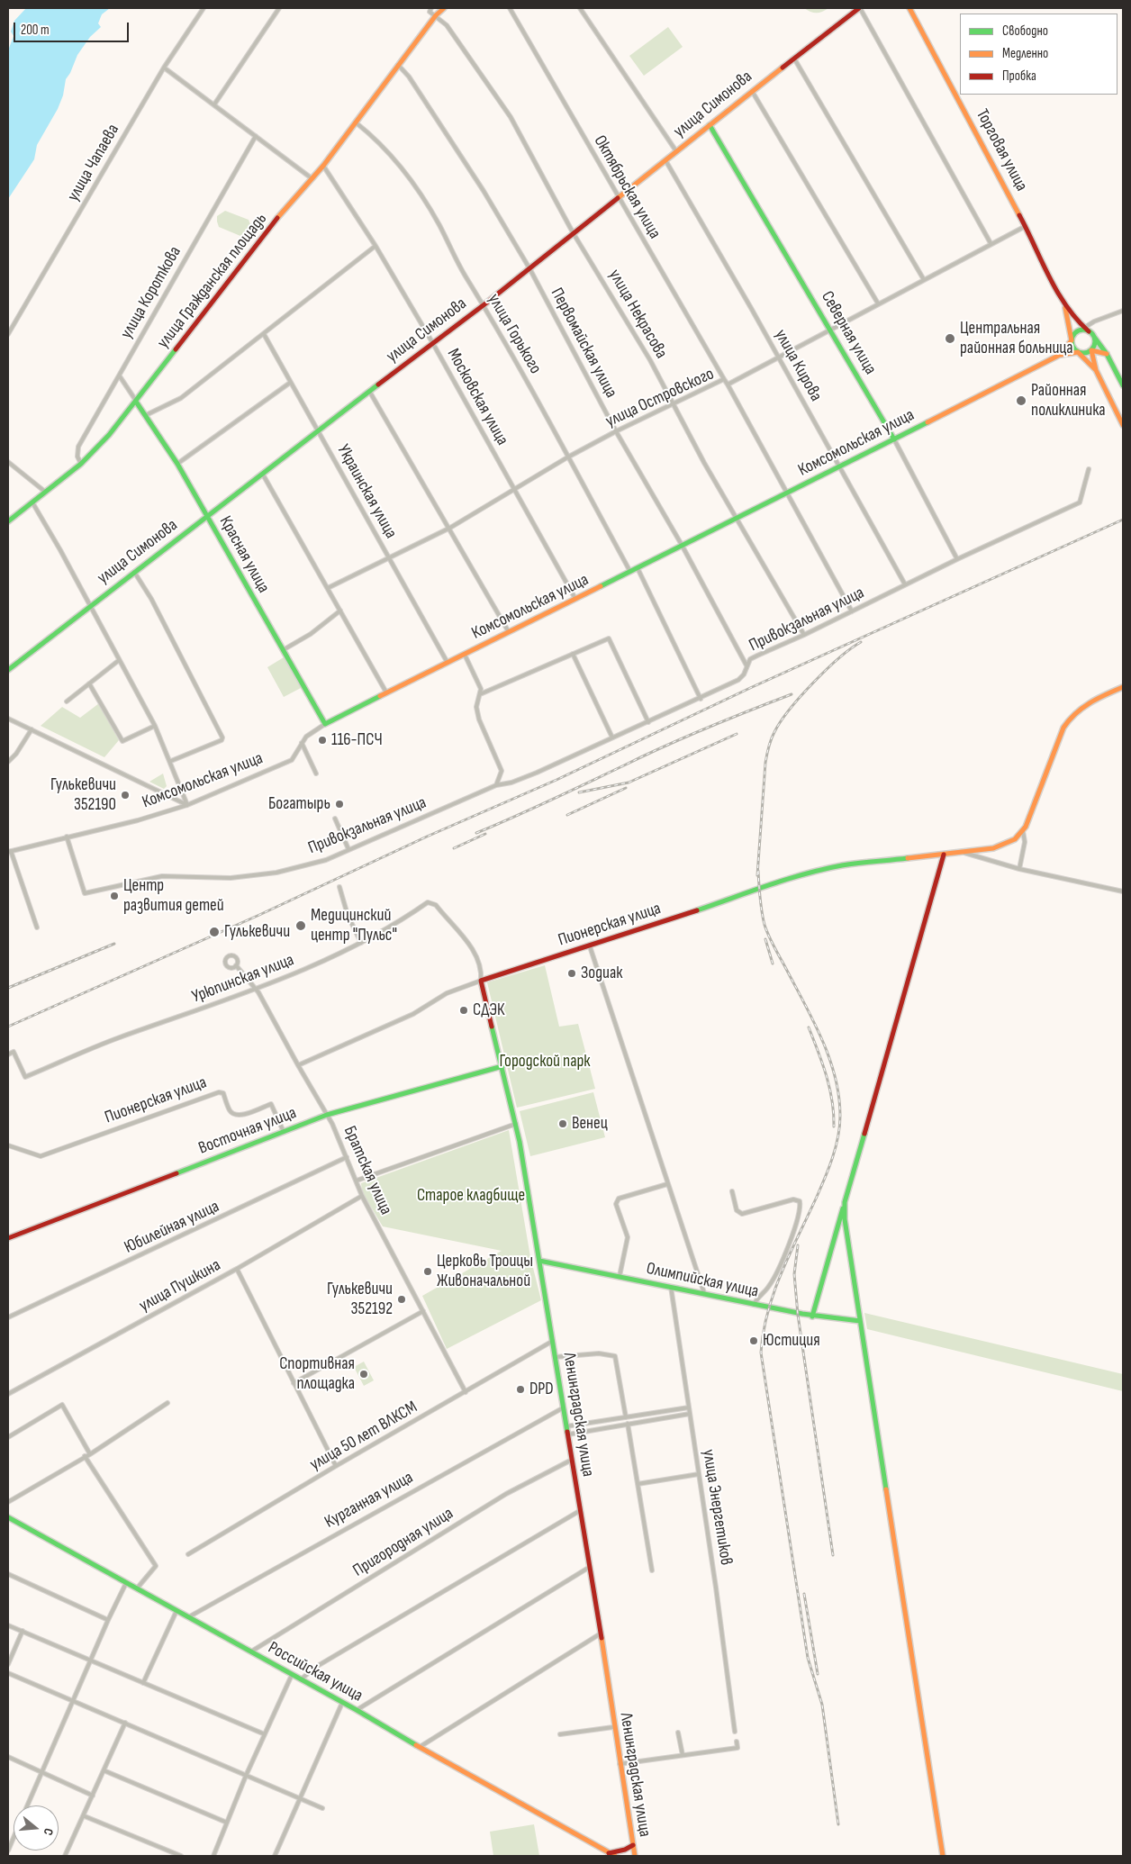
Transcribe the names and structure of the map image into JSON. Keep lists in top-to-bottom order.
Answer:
{
  "streets": {
    "street": [
      "улица Симонова",
      "Торговая улица",
      "улица Чапаева",
      "Октябрьская улица",
      "улица Гражданская площадь",
      "улица Короткова",
      "улица Некрасова",
      "Северная улица",
      "улица Горького",
      "Первомайская улица",
      "улица Кирова",
      "Московская улица",
      "улица Островского",
      "Комсомольская улица",
      "Украинская улица",
      "Красная улица",
      "Привокзальная улица",
      "Пионерская улица",
      "Урюпинская улица",
      "Восточная улица",
      "Братская улица",
      "Юбилейная улица",
      "Олимпийская улица",
      "улица Пушкина",
      "Ленинградская улица",
      "улица 50 лет ВЛКСМ",
      "Курганная улица",
      "улица Энергетиков",
      "Пригородная улица",
      "Российская улица"
    ]
  },
  "crossings": [
    ["улица Симонова", "Октябрьская улица"],
    ["улица Симонова", "улица Некрасова"],
    ["улица Симонова", "Северная улица"],
    ["улица Симонова", "улица Горького"],
    ["улица Симонова", "Первомайская улица"],
    ["улица Симонова", "улица Кирова"],
    ["улица Симонова", "Московская улица"],
    ["улица Симонова", "Украинская улица"],
    ["улица Симонова", "Красная улица"],
    ["Торговая улица", "улица Островского"],
    ["Торговая улица", "Комсомольская улица"],
    ["Октябрьская улица", "улица Островского"],
    ["улица Гражданская площадь", "Красная улица"],
    ["улица Некрасова", "улица Островского"],
    ["улица Некрасова", "Комсомольская улица"],
    ["улица Некрасова", "Привокзальная улица"],
    ["Северная улица", "улица Островского"],
    ["Северная улица", "Комсомольская улица"],
    ["Северная улица", "Привокзальная улица"],
    ["улица Горького", "улица Островского"],
    ["улица Горького", "Комсомольская улица"],
    ["Первомайская улица", "улица Островского"],
    ["Первомайская улица", "Комсомольская улица"],
    ["Первомайская улица", "Привокзальная улица"],
    ["улица Кирова", "улица Островского"],
    ["улица Кирова", "Комсомольская улица"],
    ["улица Кирова", "Привокзальная улица"],
    ["Московская улица", "улица Островского"],
    ["Московская улица", "Комсомольская улица"],
    ["улица Островского", "Украинская улица"],
    ["Комсомольская улица", "Украинская улица"],
    ["Комсомольская улица", "Красная улица"],
    ["Комсомольская улица", "Привокзальная улица"],
    ["Пионерская улица", "Урюпинская улица"],
    ["Пионерская улица", "Восточная улица"],
    ["Пионерская улица", "Братская улица"],
    ["Пионерская улица", "Ленинградская улица"],
    ["Урюпинская улица", "Братская улица"],
    ["Урюпинская улица", "Ленинградская улица"],
    ["Восточная улица", "Братская улица"],
    ["Восточная улица", "Ленинградская улица"],
    ["Братская улица", "Юбилейная улица"],
    ["Братская улица", "улица Пушкина"],
    ["Братская улица", "улица 50 лет ВЛКСМ"],
    ["Олимпийская улица", "Ленинградская улица"],
    ["Олимпийская улица", "улица Энергетиков"],
    ["Ленинградская улица", "улица 50 лет ВЛКСМ"],
    ["Ленинградская улица", "Курганная улица"],
    ["Ленинградская улица", "Пригородная улица"],
    ["Курганная улица", "Российская улица"],
    ["Пригородная улица", "Российская улица"]
  ],
  "parks": ["Городской парк", "Старое кладбище"],
  "places": [
    "Центральная районная больница",
    "Районная поликлиника",
    "116-ПСЧ",
    "Гулькевичи 352190",
    "Богатырь",
    "Центр развития детей",
    "Медицинский центр \"Пульс\"",
    "Гулькевичи",
    "Зодиак",
    "СДЭК",
    "Венец",
    "Церковь Троицы Живоначальной",
    "Гулькевичи 352192",
    "Юстиция",
    "Спортивная площадка",
    "DPD"
  ],
  "legend": ["Свободно", "Медленно", "Пробка"],
  "scale_bar": "200 m",
  "north": "right"
}
